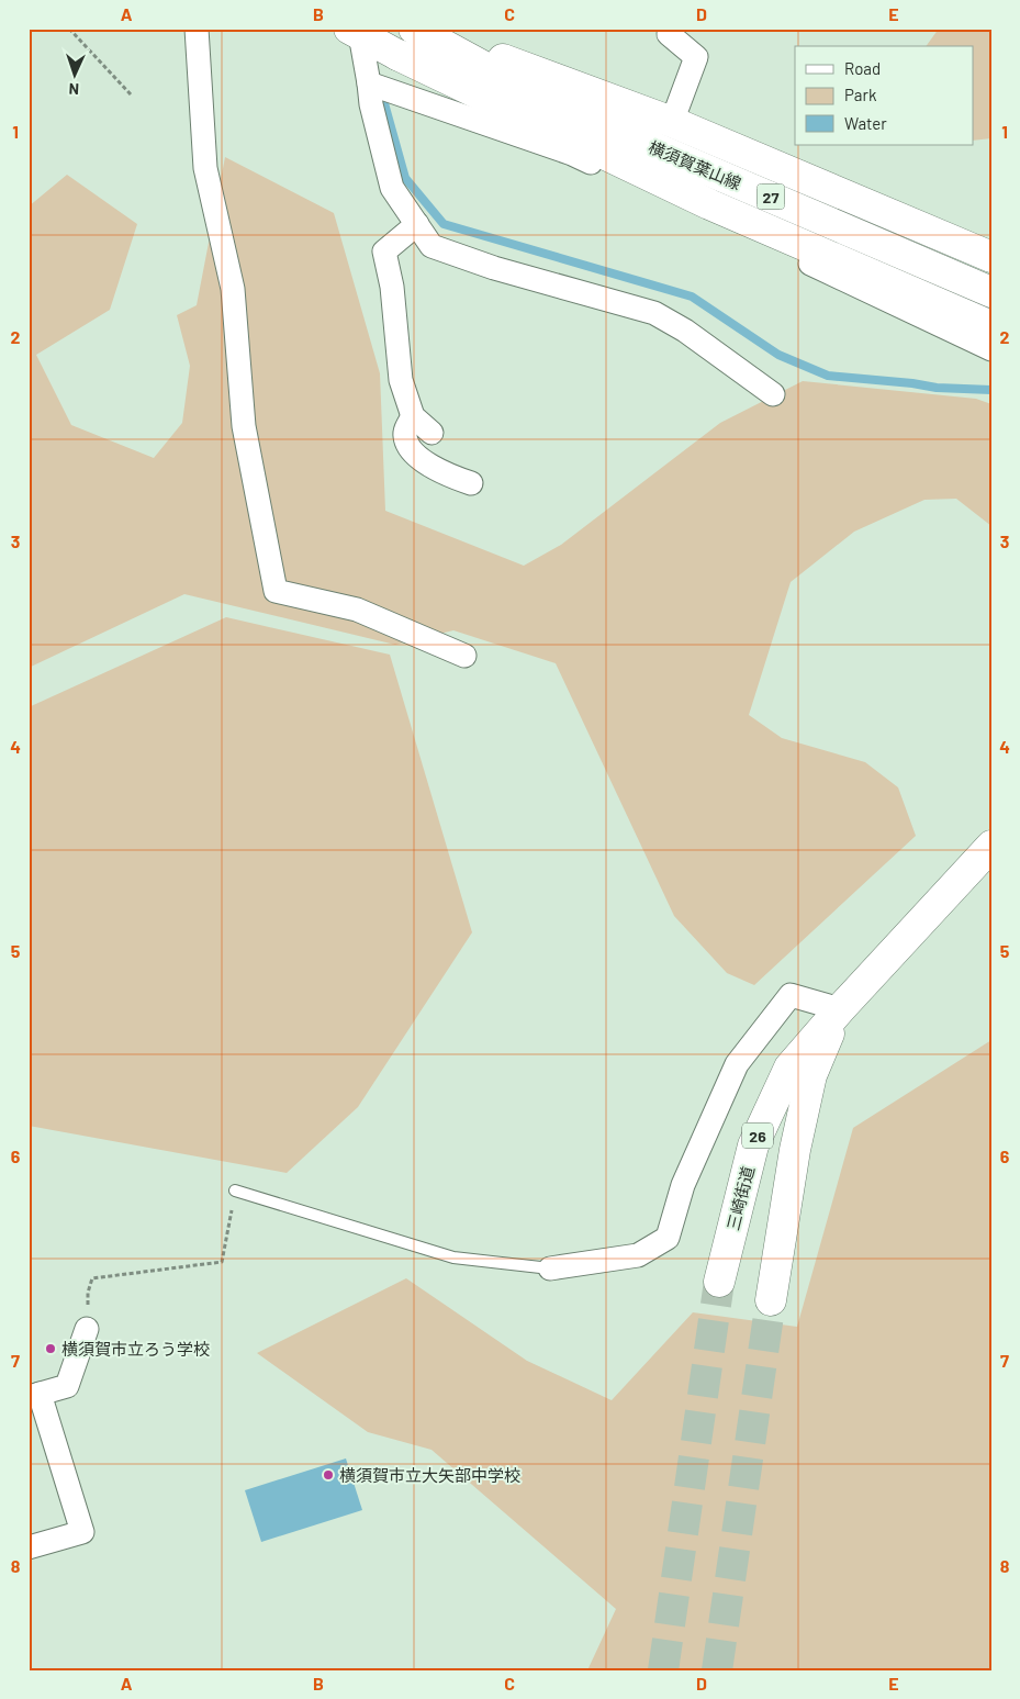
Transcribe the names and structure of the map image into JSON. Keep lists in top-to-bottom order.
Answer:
{
  "streets": {
    "main road": [
      "横須賀葉山線",
      "27",
      "26",
      "三崎街道"
    ]
  },
  "places": ["横須賀市立ろう学校", "横須賀市立大矢部中学校"],
  "legend": ["Road", "Park", "Water"],
  "north": "bottom",
  "grid": {
    "columns": [
      "A",
      "B",
      "C",
      "D",
      "E"
    ],
    "rows": [
      "1",
      "2",
      "3",
      "4",
      "5",
      "6",
      "7",
      "8"
    ]
  }
}
